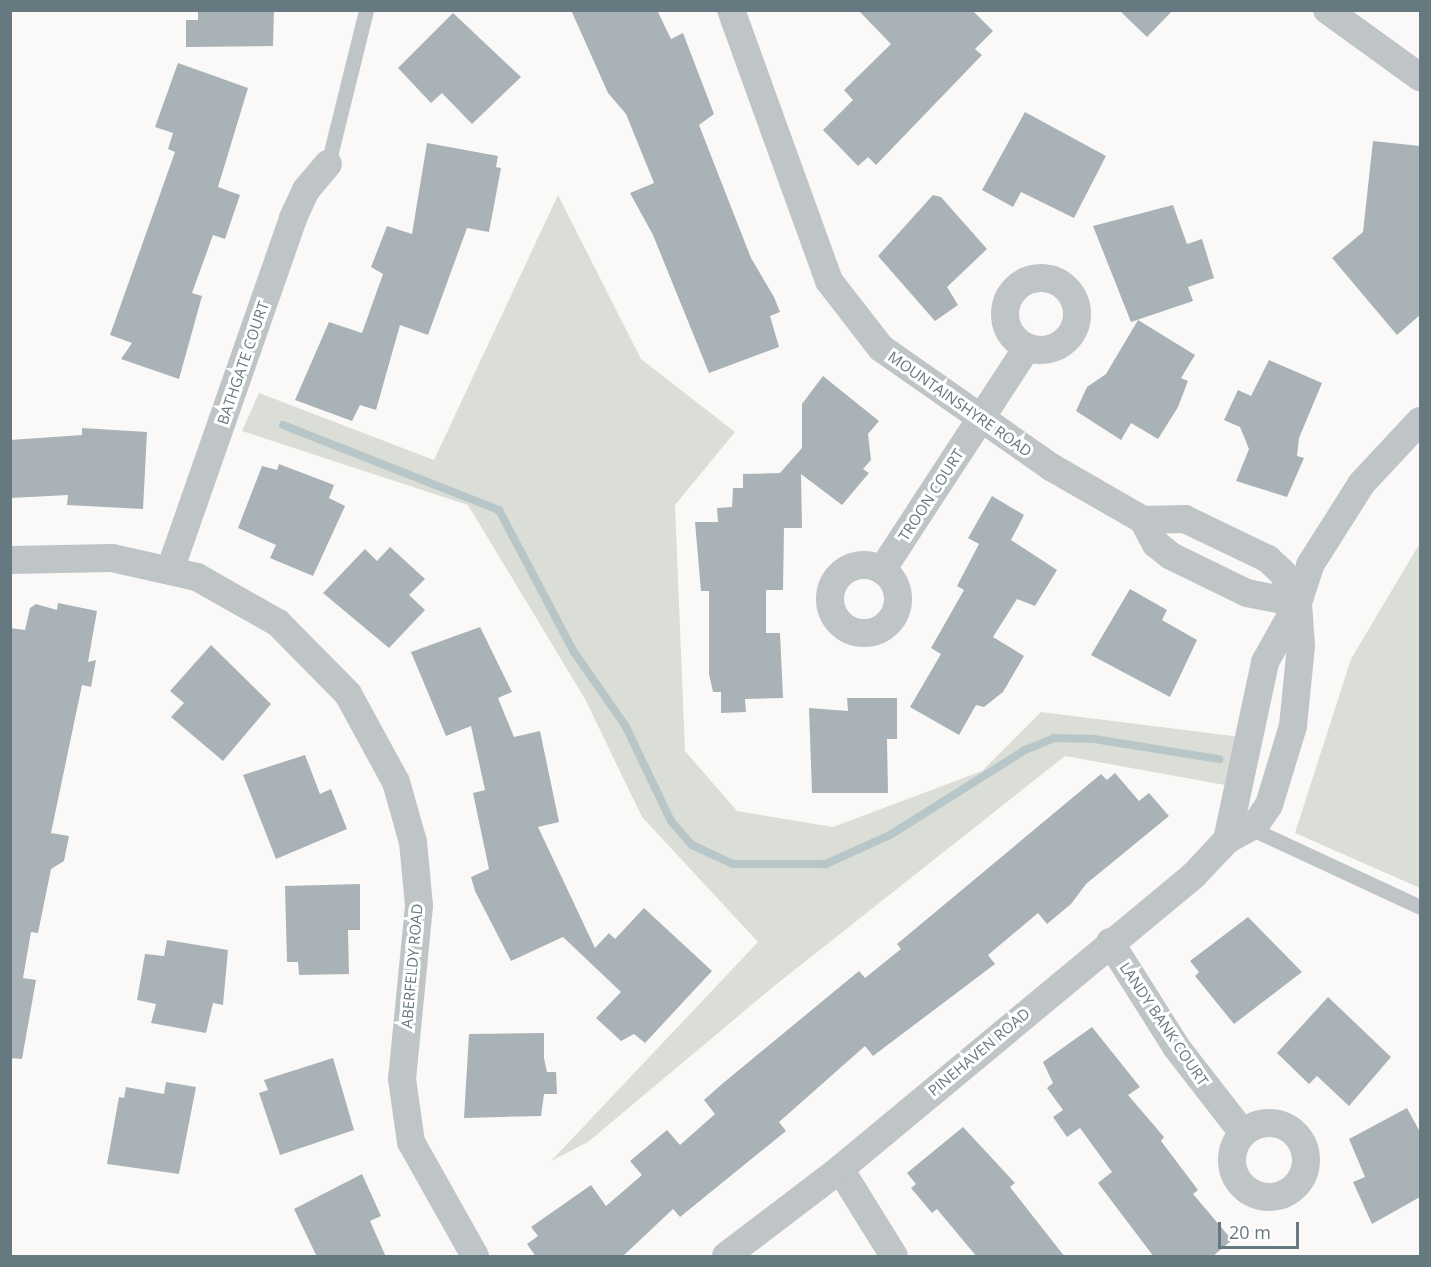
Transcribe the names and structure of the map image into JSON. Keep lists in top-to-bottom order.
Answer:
{
  "streets": {
    "street": [
      "BATHGATE COURT",
      "MOUNTAINSHYRE ROAD",
      "TROON COURT",
      "ABERFELDY ROAD",
      "LANDY BANK COURT",
      "PINEHAVEN ROAD"
    ]
  },
  "crossings": [
    ["BATHGATE COURT", "ABERFELDY ROAD"],
    ["MOUNTAINSHYRE ROAD", "TROON COURT"],
    ["MOUNTAINSHYRE ROAD", "PINEHAVEN ROAD"],
    ["LANDY BANK COURT", "PINEHAVEN ROAD"]
  ],
  "scale_bar": "20 m"
}
